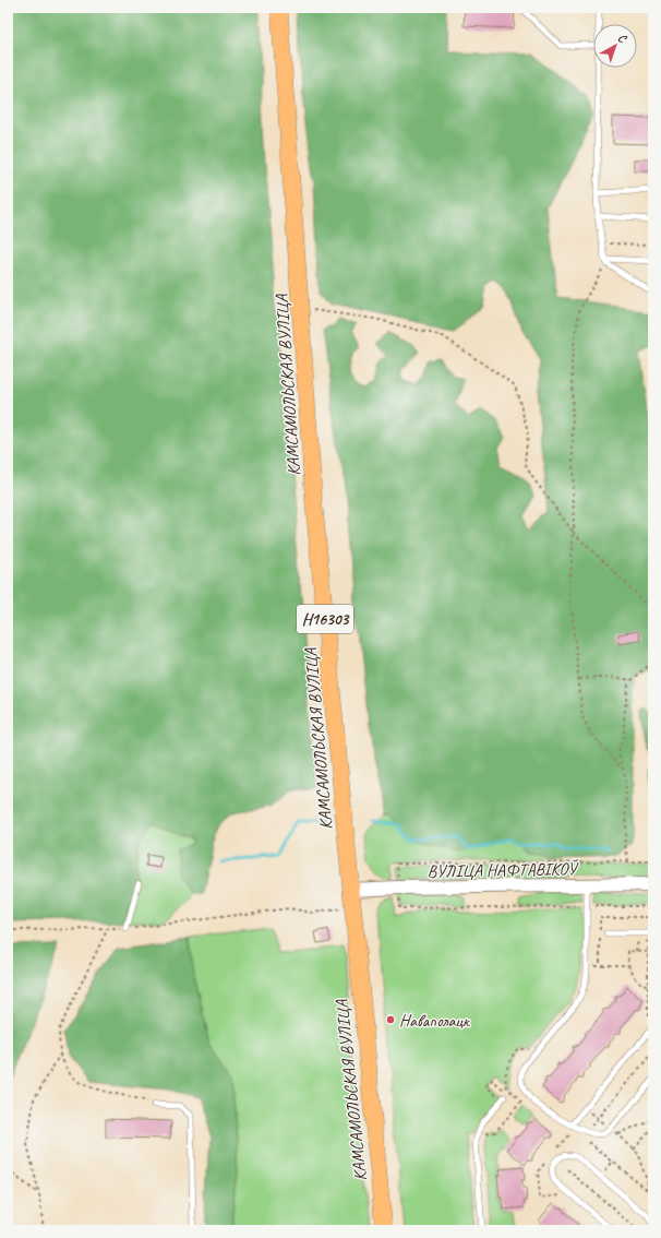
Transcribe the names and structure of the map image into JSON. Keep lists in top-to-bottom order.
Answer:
{
  "streets": {
    "main road": ["КАМСАМОЛЬСКАЯ ВУЛІЦА", "Н16303"],
    "street": ["ВУЛІЦА НАФТАВІКОЎ"]
  },
  "crossings": [
    ["КАМСАМОЛЬСКАЯ ВУЛІЦА", "ВУЛІЦА НАФТАВІКОЎ"]
  ],
  "places": ["Наваполацк"],
  "north": "top right"
}
